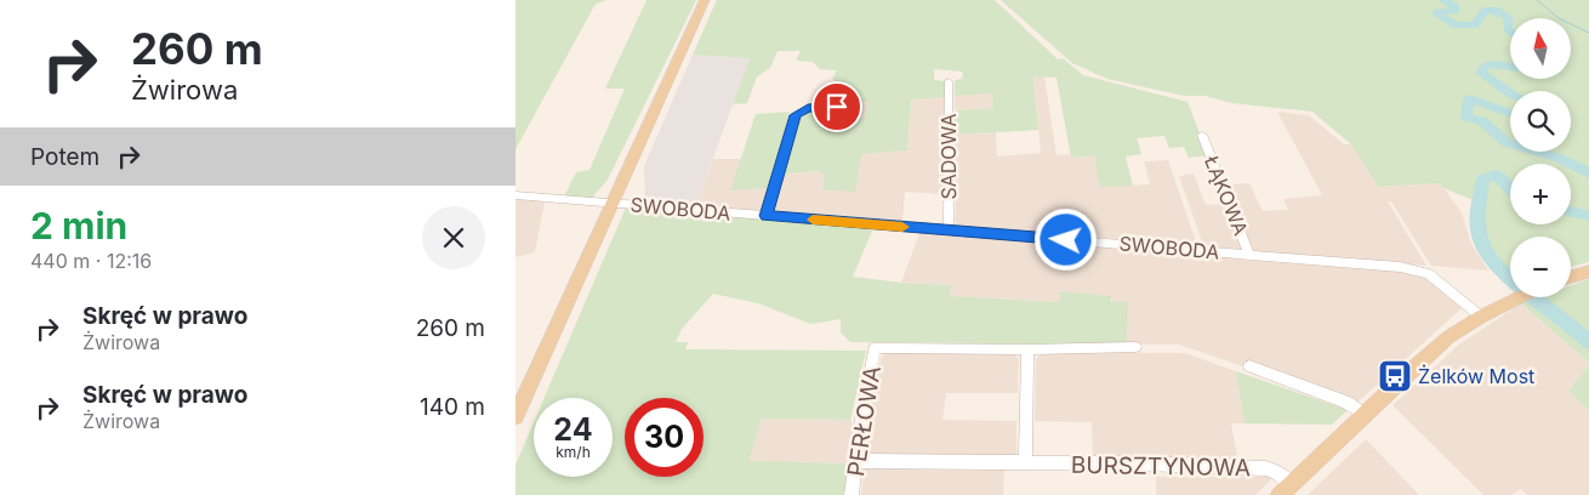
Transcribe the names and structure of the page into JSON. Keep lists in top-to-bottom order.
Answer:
{
  "streets": {
    "street": [
      "SADOWA",
      "ŁĄKOWA",
      "SWOBODA",
      "PERŁOWA",
      "BURSZTYNOWA"
    ]
  },
  "crossings": [
    ["SADOWA", "SWOBODA"],
    ["ŁĄKOWA", "SWOBODA"],
    ["PERŁOWA", "BURSZTYNOWA"]
  ],
  "places": {
    "bus stop": ["Żelków Most"]
  },
  "north": "top",
  "page": {
    "turn": ["260 m", "Żwirowa"],
    "map_buttons": ["+", "−"],
    "then": "Potem",
    "heading": ["2 min", "440 m · 12:16"],
    "list": [
      {
        "name": "Skręć w prawo",
        "note": "Żwirowa",
        "value": "260 m"
      },
      {
        "name": "Skręć w prawo",
        "note": "Żwirowa",
        "value": "140 m"
      }
    ],
    "speed": "24 km/h",
    "limit": "30"
  }
}
